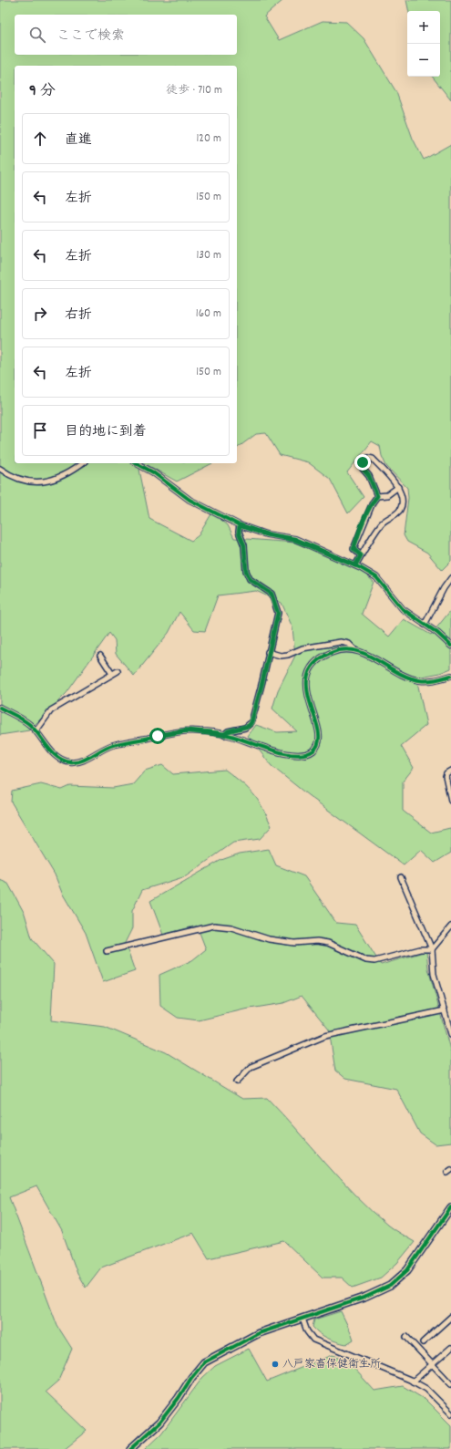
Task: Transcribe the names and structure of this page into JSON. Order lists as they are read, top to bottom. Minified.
{"places":["八戸家畜保健衛生所"],"page":{"map_buttons":["+","−"],"search":"ここで検索","heading":["9 分","徒歩 · 710 m"],"list":[["直進","120 m"],["左折","150 m"],["左折","130 m"],["右折","160 m"],["左折","150 m"],"目的地に到着"]}}
